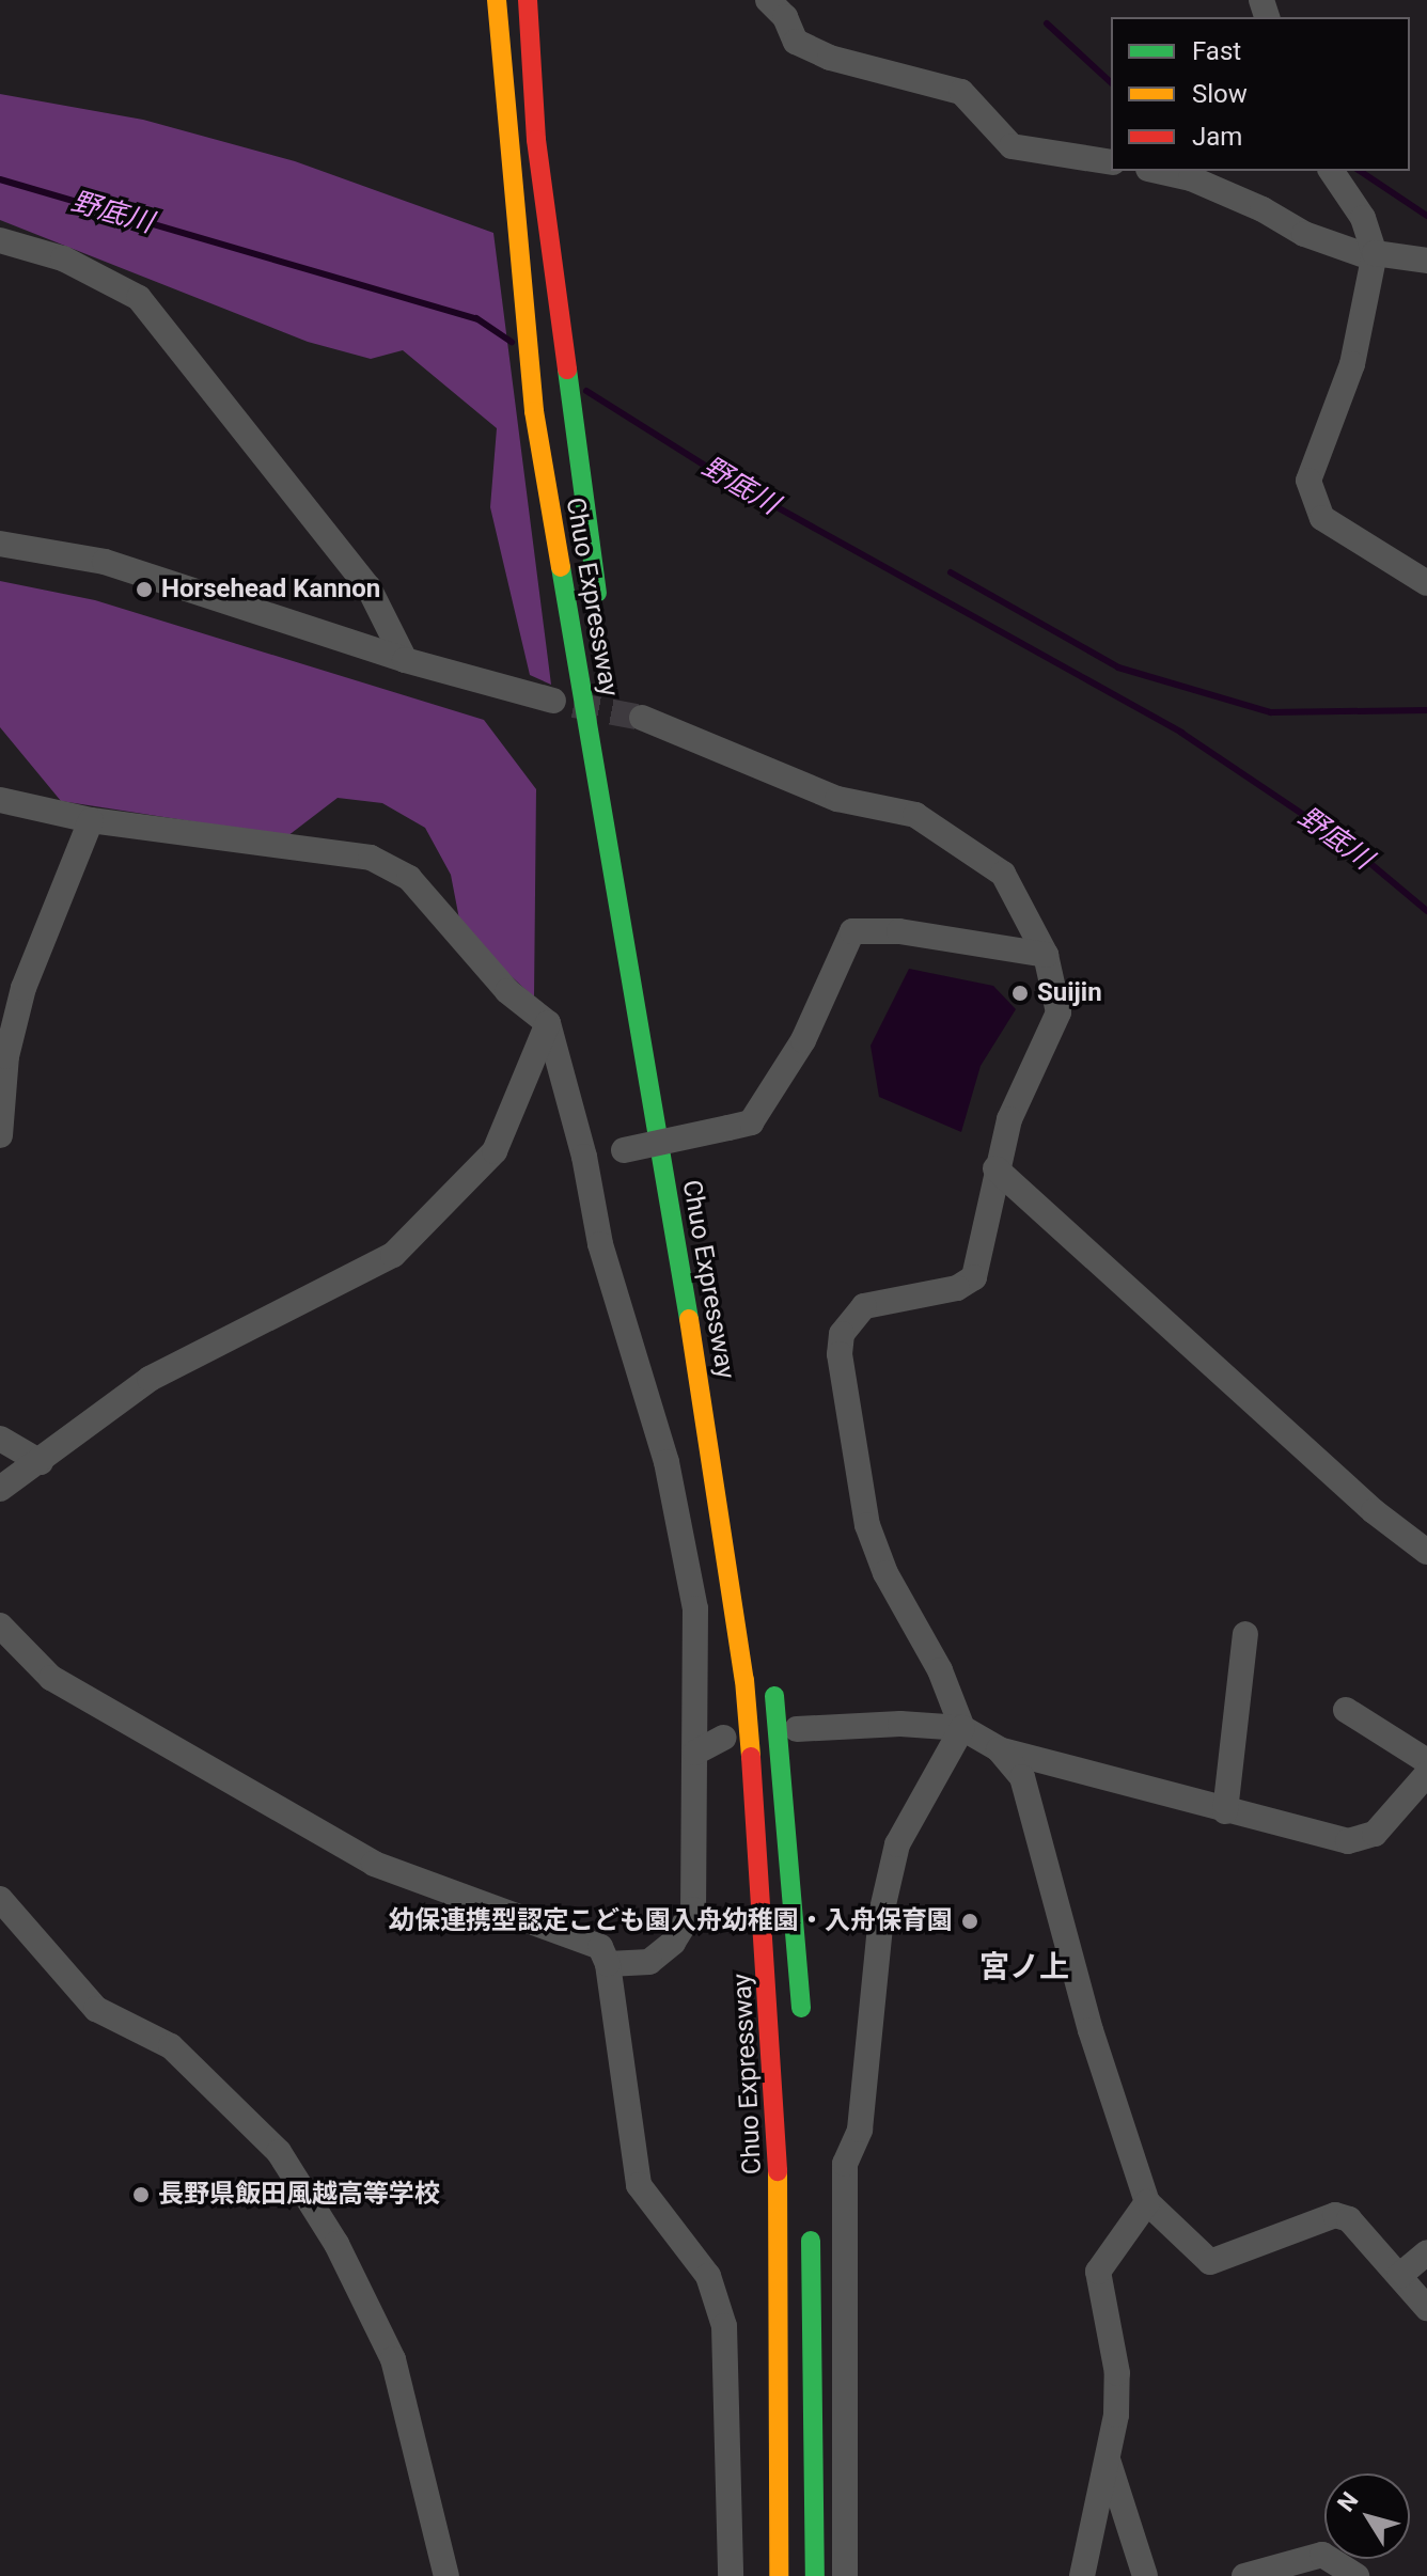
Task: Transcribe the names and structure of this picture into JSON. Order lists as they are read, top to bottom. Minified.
{"streets":{"highway":["Chuo Expressway"]},"districts":["宮ノ上"],"water":["野底川"],"places":["Horsehead Kannon","Suijin","幼保連携型認定こども園入舟幼稚園・入舟保育園","長野県飯田風越高等学校"],"legend":["Fast","Slow","Jam"],"north":"top left"}
